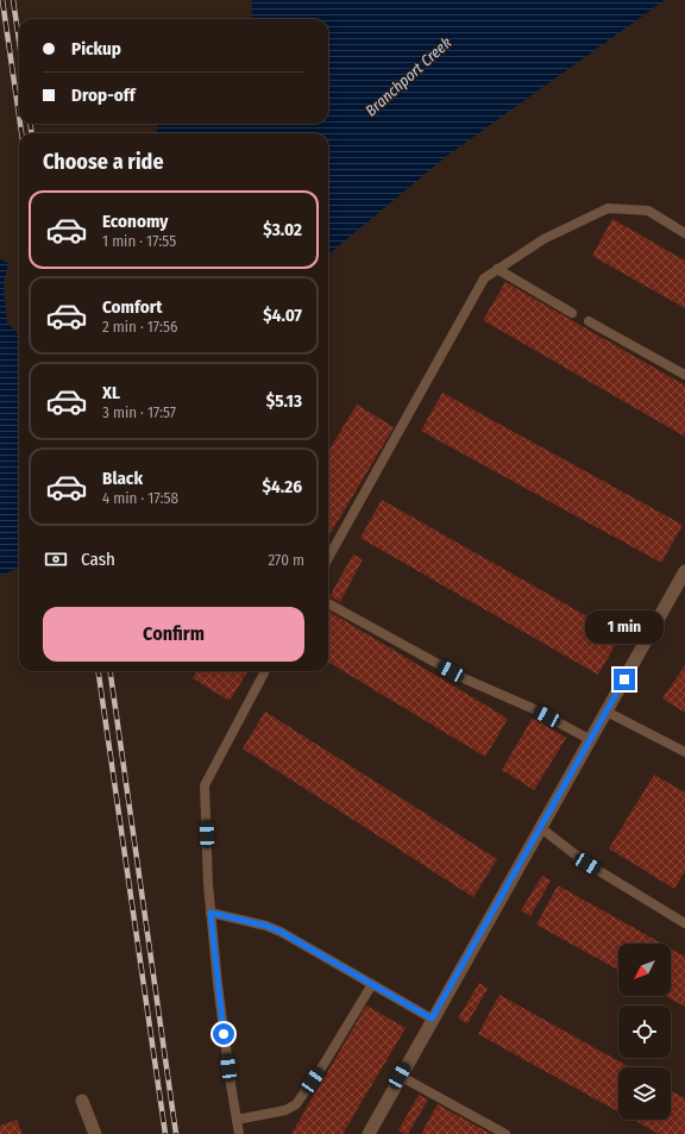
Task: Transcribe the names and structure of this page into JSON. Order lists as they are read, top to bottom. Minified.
{"water":["Branchport Creek"],"north":"bottom left","page":{"banner":["Pickup","Drop-off"],"heading":"Choose a ride","list":[{"name":"Economy","note":"1 min · 17:55","value":"$3.02"},{"name":"Comfort","note":"2 min · 17:56","value":"$4.07"},{"name":"XL","note":"3 min · 17:57","value":"$5.13"},{"name":"Black","note":"4 min · 17:58","value":"$4.26"}],"pay":["Cash","270 m"],"buttons":"Confirm","bubble":"1 min"}}
